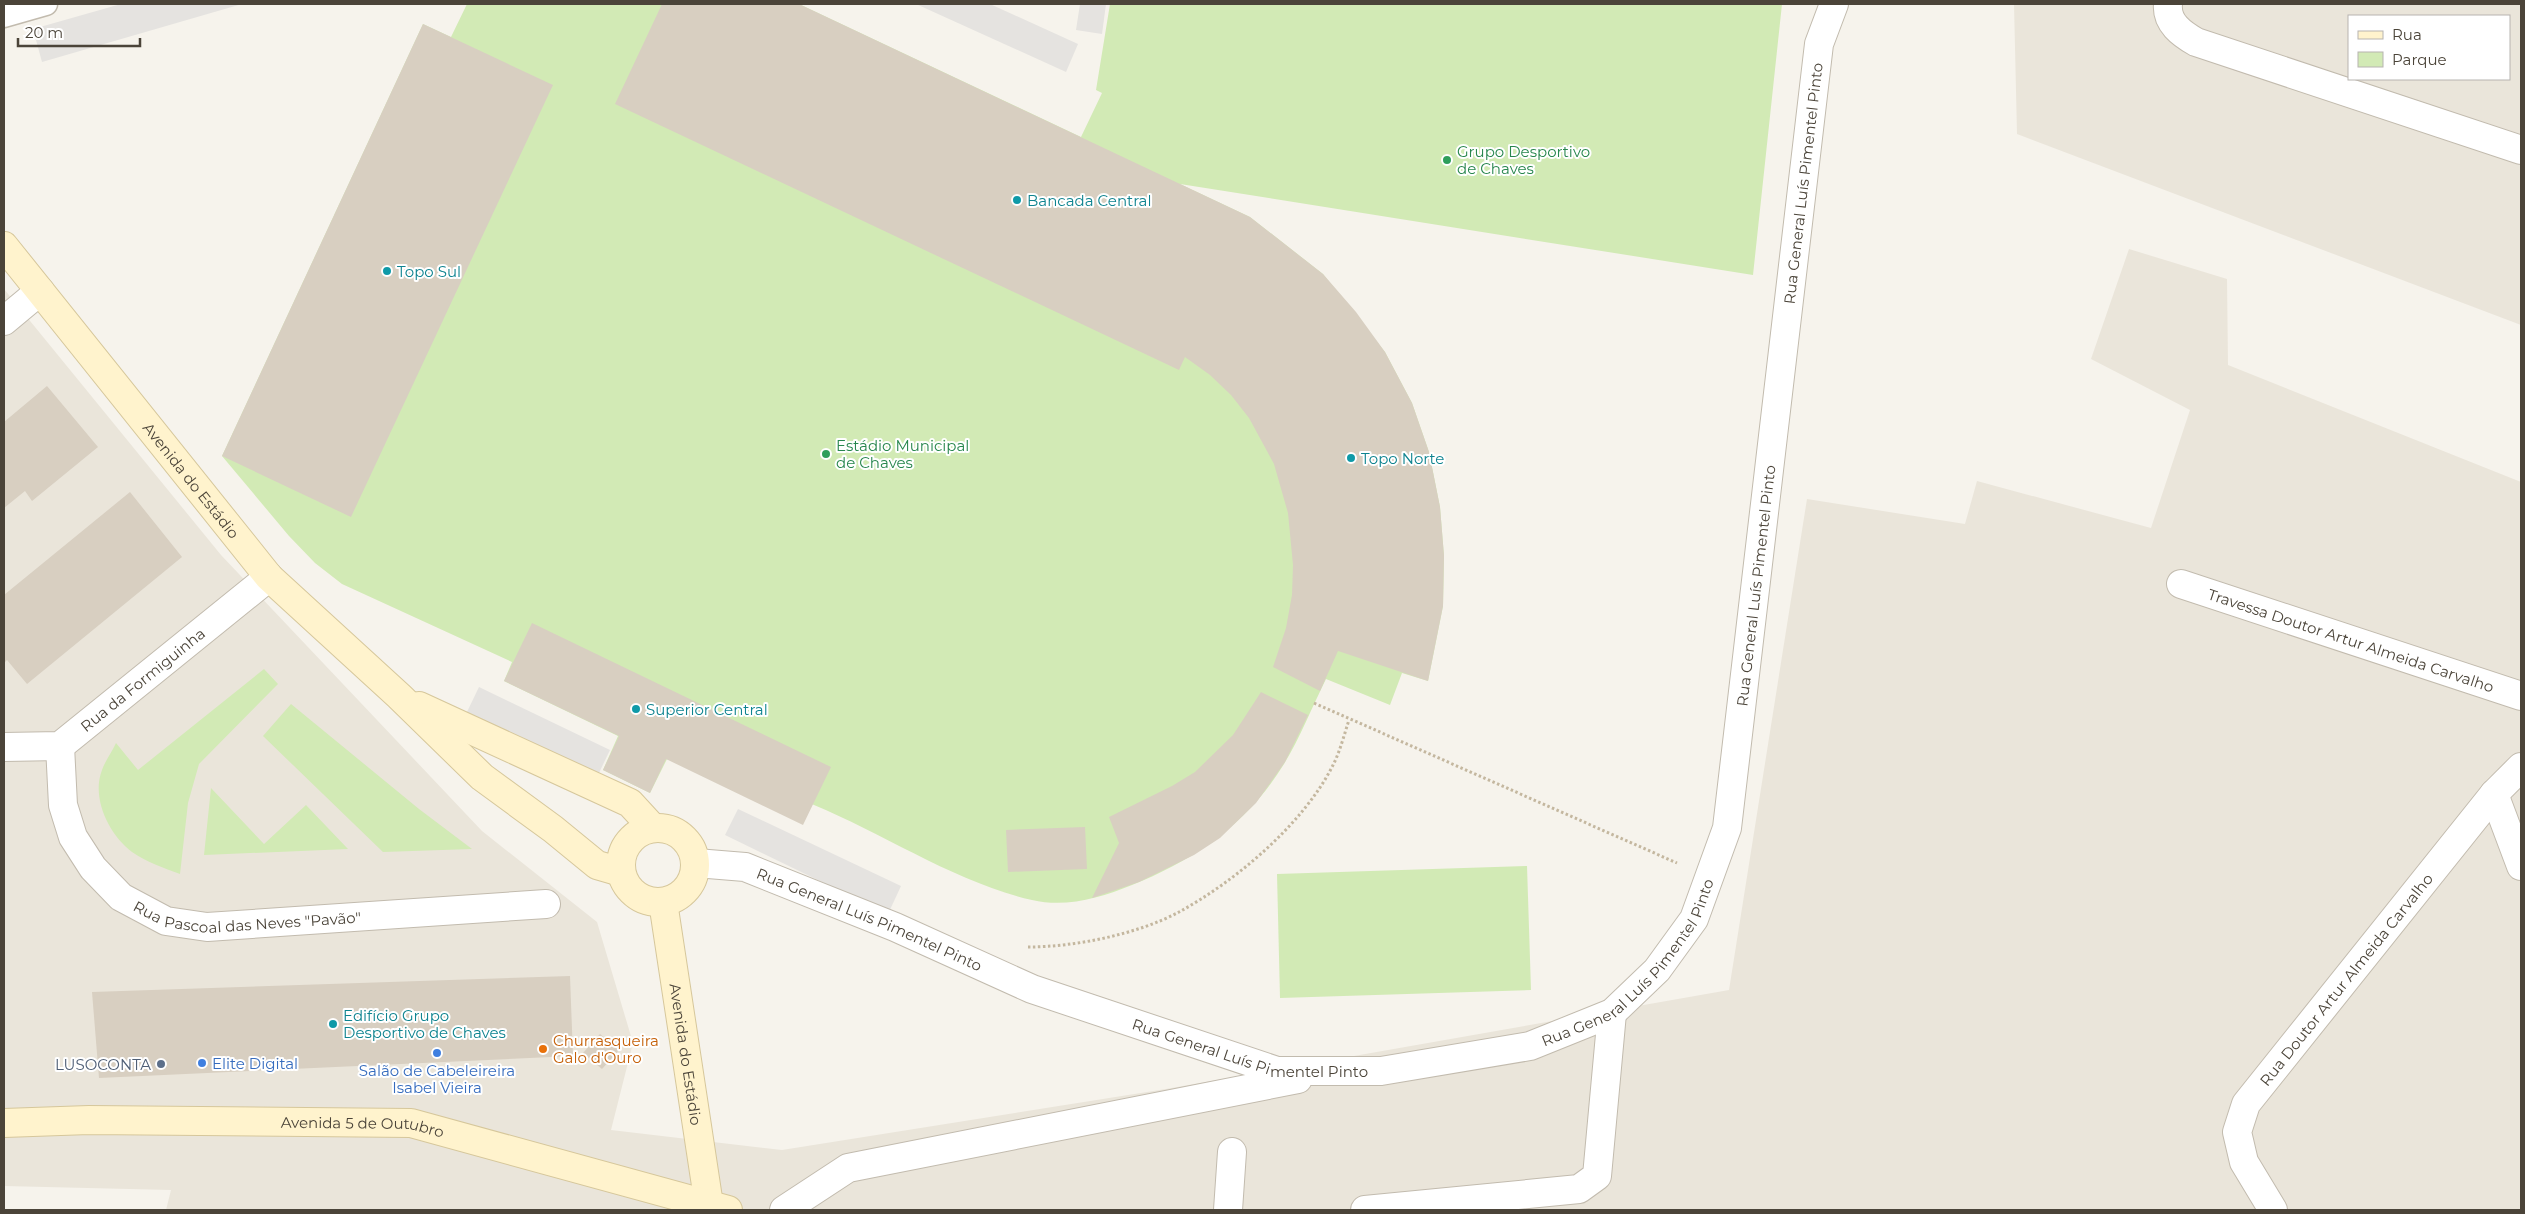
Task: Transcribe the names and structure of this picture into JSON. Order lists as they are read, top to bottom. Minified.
{"streets":{"street":["Rua General Luís Pimentel Pinto","Avenida do Estádio","Travessa Doutor Artur Almeida Carvalho","Rua da Formiguinha","Rua Pascoal das Neves \"Pavão\"","Rua Doutor Artur Almeida Carvalho","Avenida 5 de Outubro"]},"crossings":[["Rua General Luís Pimentel Pinto","Avenida do Estádio"],["Avenida do Estádio","Rua da Formiguinha"],["Avenida do Estádio","Avenida 5 de Outubro"],["Rua da Formiguinha","Rua Pascoal das Neves \"Pavão\""]],"places":["Grupo Desportivo de Chaves","Bancada Central","Topo Sul","Estádio Municipal de Chaves","Topo Norte","Superior Central","Edifício Grupo Desportivo de Chaves","Churrasqueira Galo d'Ouro","Salão de Cabeleireira Isabel Vieira","Elite Digital","LUSOCONTA"],"legend":["Rua","Parque"],"scale_bar":"20 m"}
